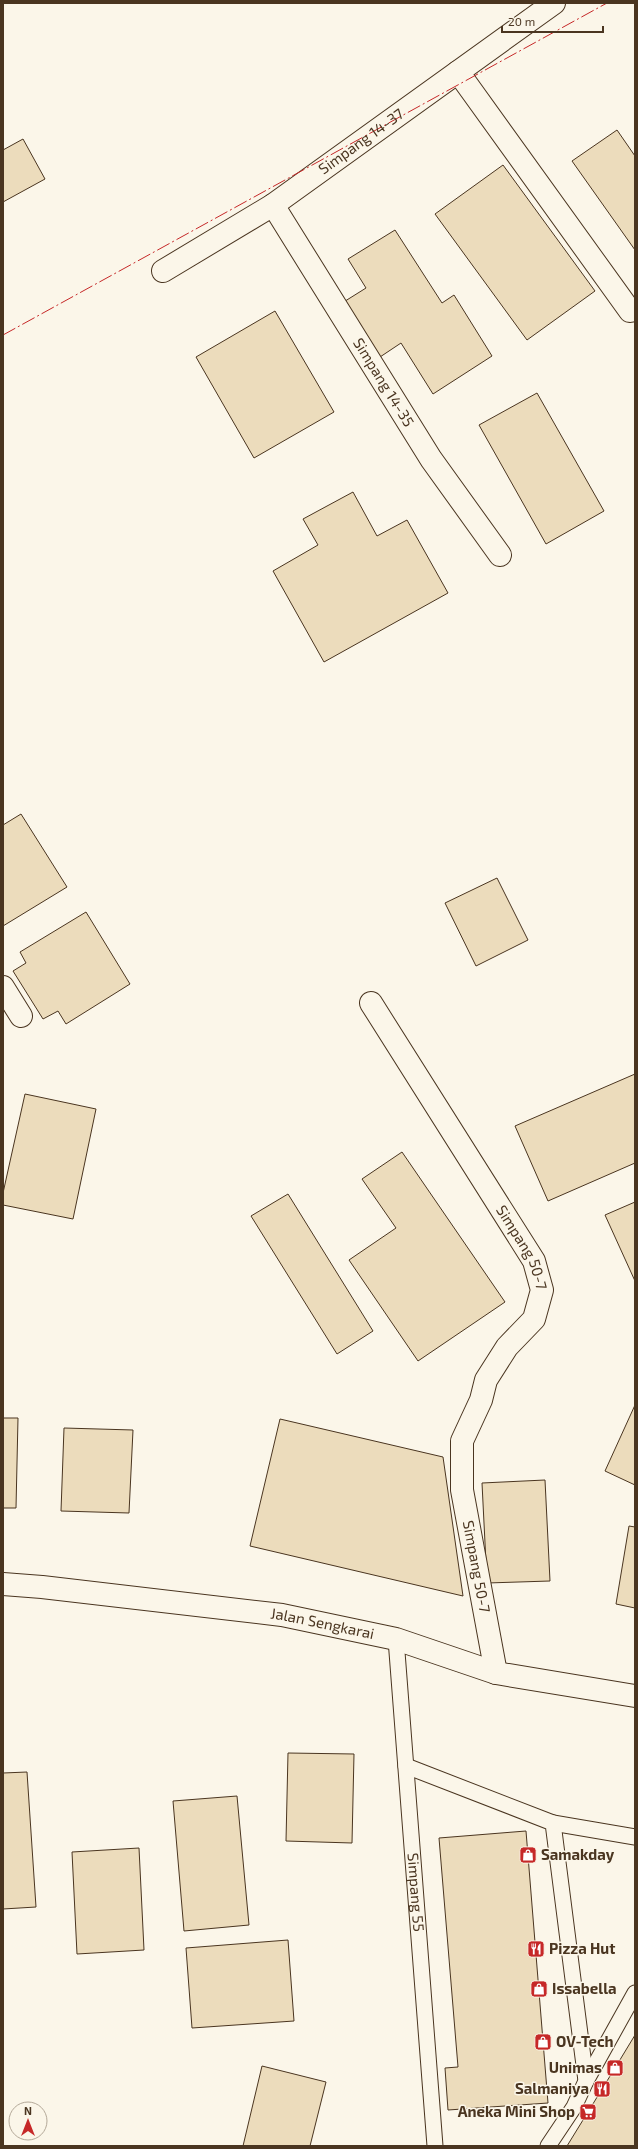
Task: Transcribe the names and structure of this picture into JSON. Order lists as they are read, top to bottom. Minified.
{"streets":{"street":["Simpang 14-37","Simpang 14-35","Simpang 50-7","Jalan Sengkarai"],"lane":["Simpang 55"]},"crossings":[["Simpang 14-37","Simpang 14-35"],["Simpang 50-7","Jalan Sengkarai"],["Jalan Sengkarai","Simpang 55"]],"places":{"shop":["Samakday","Issabella","OV-Tech","Unimas"],"restaurant":["Pizza Hut","Salmaniya"],"supermarket":["Aneka Mini Shop"]},"scale_bar":"20 m","north":"top"}
